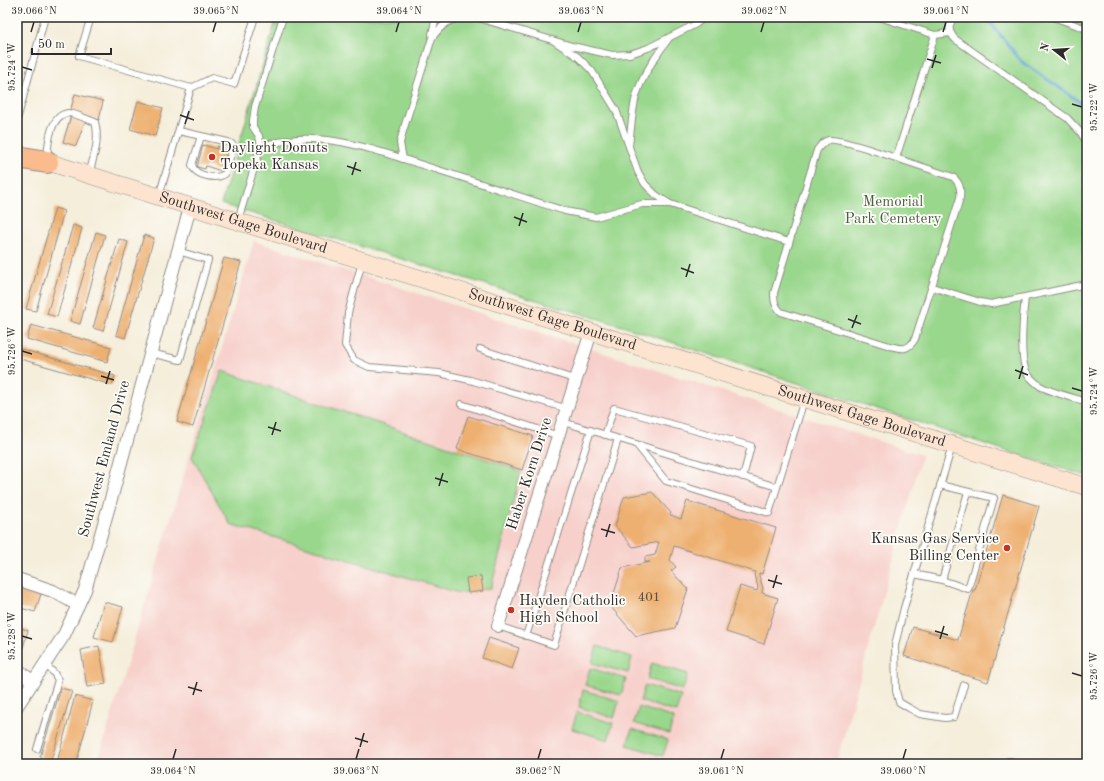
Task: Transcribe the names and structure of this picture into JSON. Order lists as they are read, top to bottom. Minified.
{"streets":{"main road":["Southwest Gage Boulevard"],"street":["Southwest Emland Drive","Haber Korn Drive"]},"crossings":[["Southwest Gage Boulevard","Southwest Emland Drive"],["Southwest Gage Boulevard","Haber Korn Drive"]],"parks":["Memorial Park Cemetery"],"places":["Daylight Donuts Topeka Kansas","Kansas Gas Service Billing Center","Hayden Catholic High School"],"house_numbers":["401"],"scale_bar":"50 m","north":"left","coordinates":["39.066°N","39.065°N","39.064°N","39.063°N","39.062°N","39.061°N","95.724°W","95.722°W","95.726°W","95.728°W","39.060°N"]}
